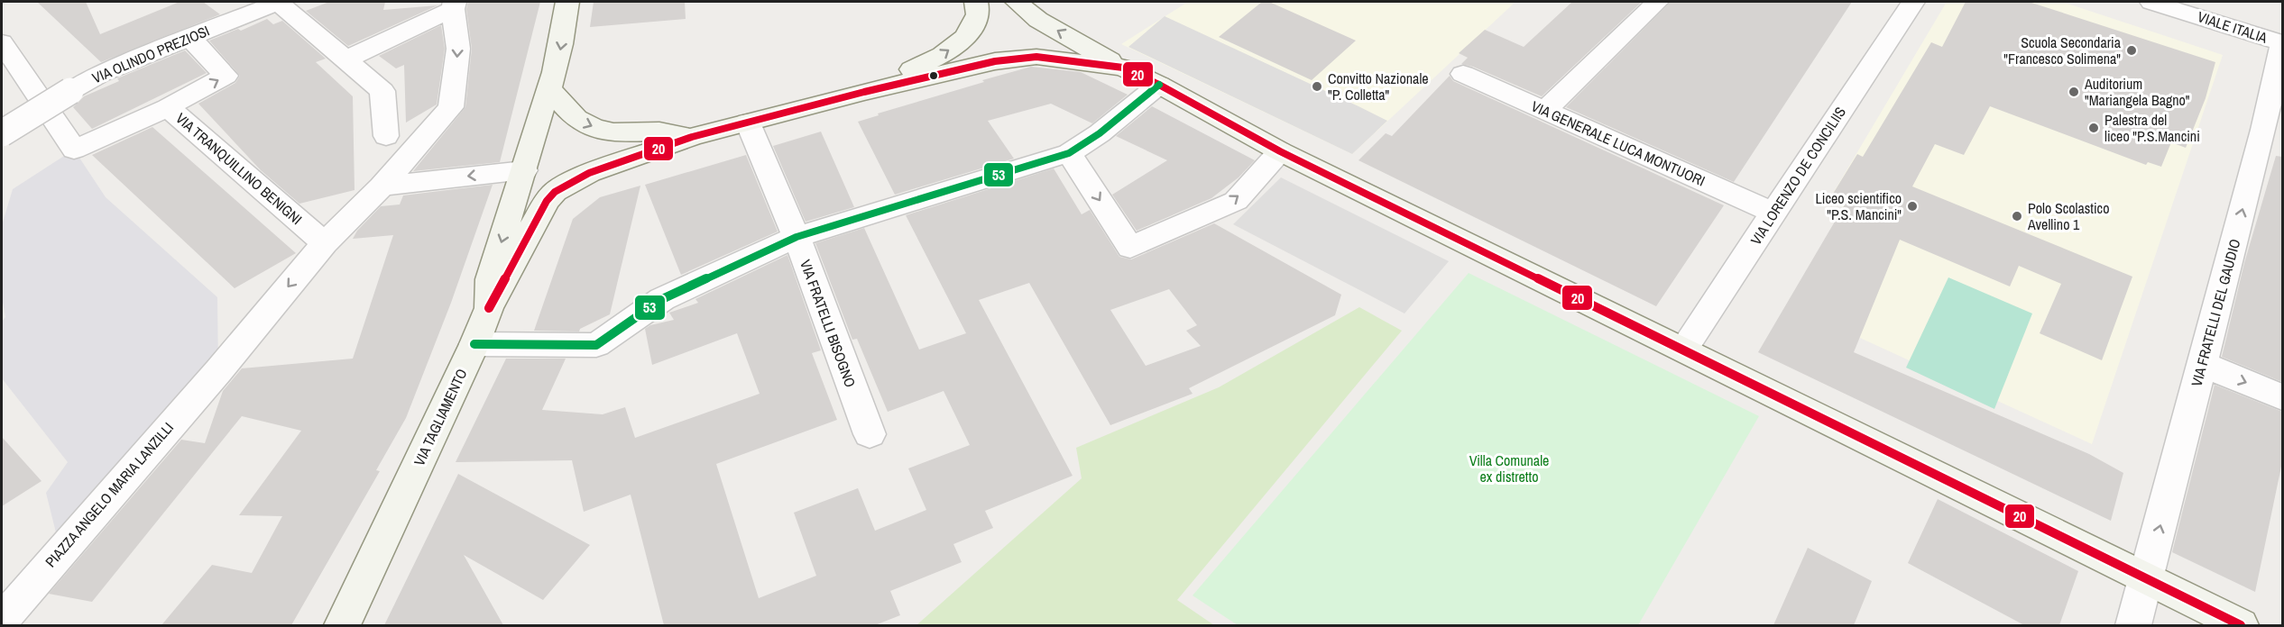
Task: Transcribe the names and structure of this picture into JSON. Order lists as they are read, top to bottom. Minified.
{"streets":{"street":["VIALE ITALIA","VIA OLINDO PREZIOSI","VIA GENERALE LUCA MONTUORI","VIA TRANQUILLINO BENIGNI","VIA LORENZO DE CONCILIIS","VIA FRATELLI DEL GAUDIO","VIA FRATELLI BISOGNO","VIA TAGLIAMENTO","PIAZZA ANGELO MARIA LANZILLI"]},"crossings":[["VIALE ITALIA","VIA FRATELLI DEL GAUDIO"],["VIA OLINDO PREZIOSI","VIA TRANQUILLINO BENIGNI"],["VIA GENERALE LUCA MONTUORI","VIA LORENZO DE CONCILIIS"],["VIA TRANQUILLINO BENIGNI","PIAZZA ANGELO MARIA LANZILLI"]],"one_way":["VIA FRATELLI DEL GAUDIO"],"parks":["Villa Comunale ex distretto"],"places":["Scuola Secondaria \"Francesco Solimena\"","Convitto Nazionale \"P. Colletta\"","Auditorium \"Mariangela Bagno\"","Palestra del liceo \"P.S.Mancini","Liceo scientifico \"P.S. Mancini\"","Polo Scolastico Avellino 1"],"lines":["transit line 20","transit line 53"]}
